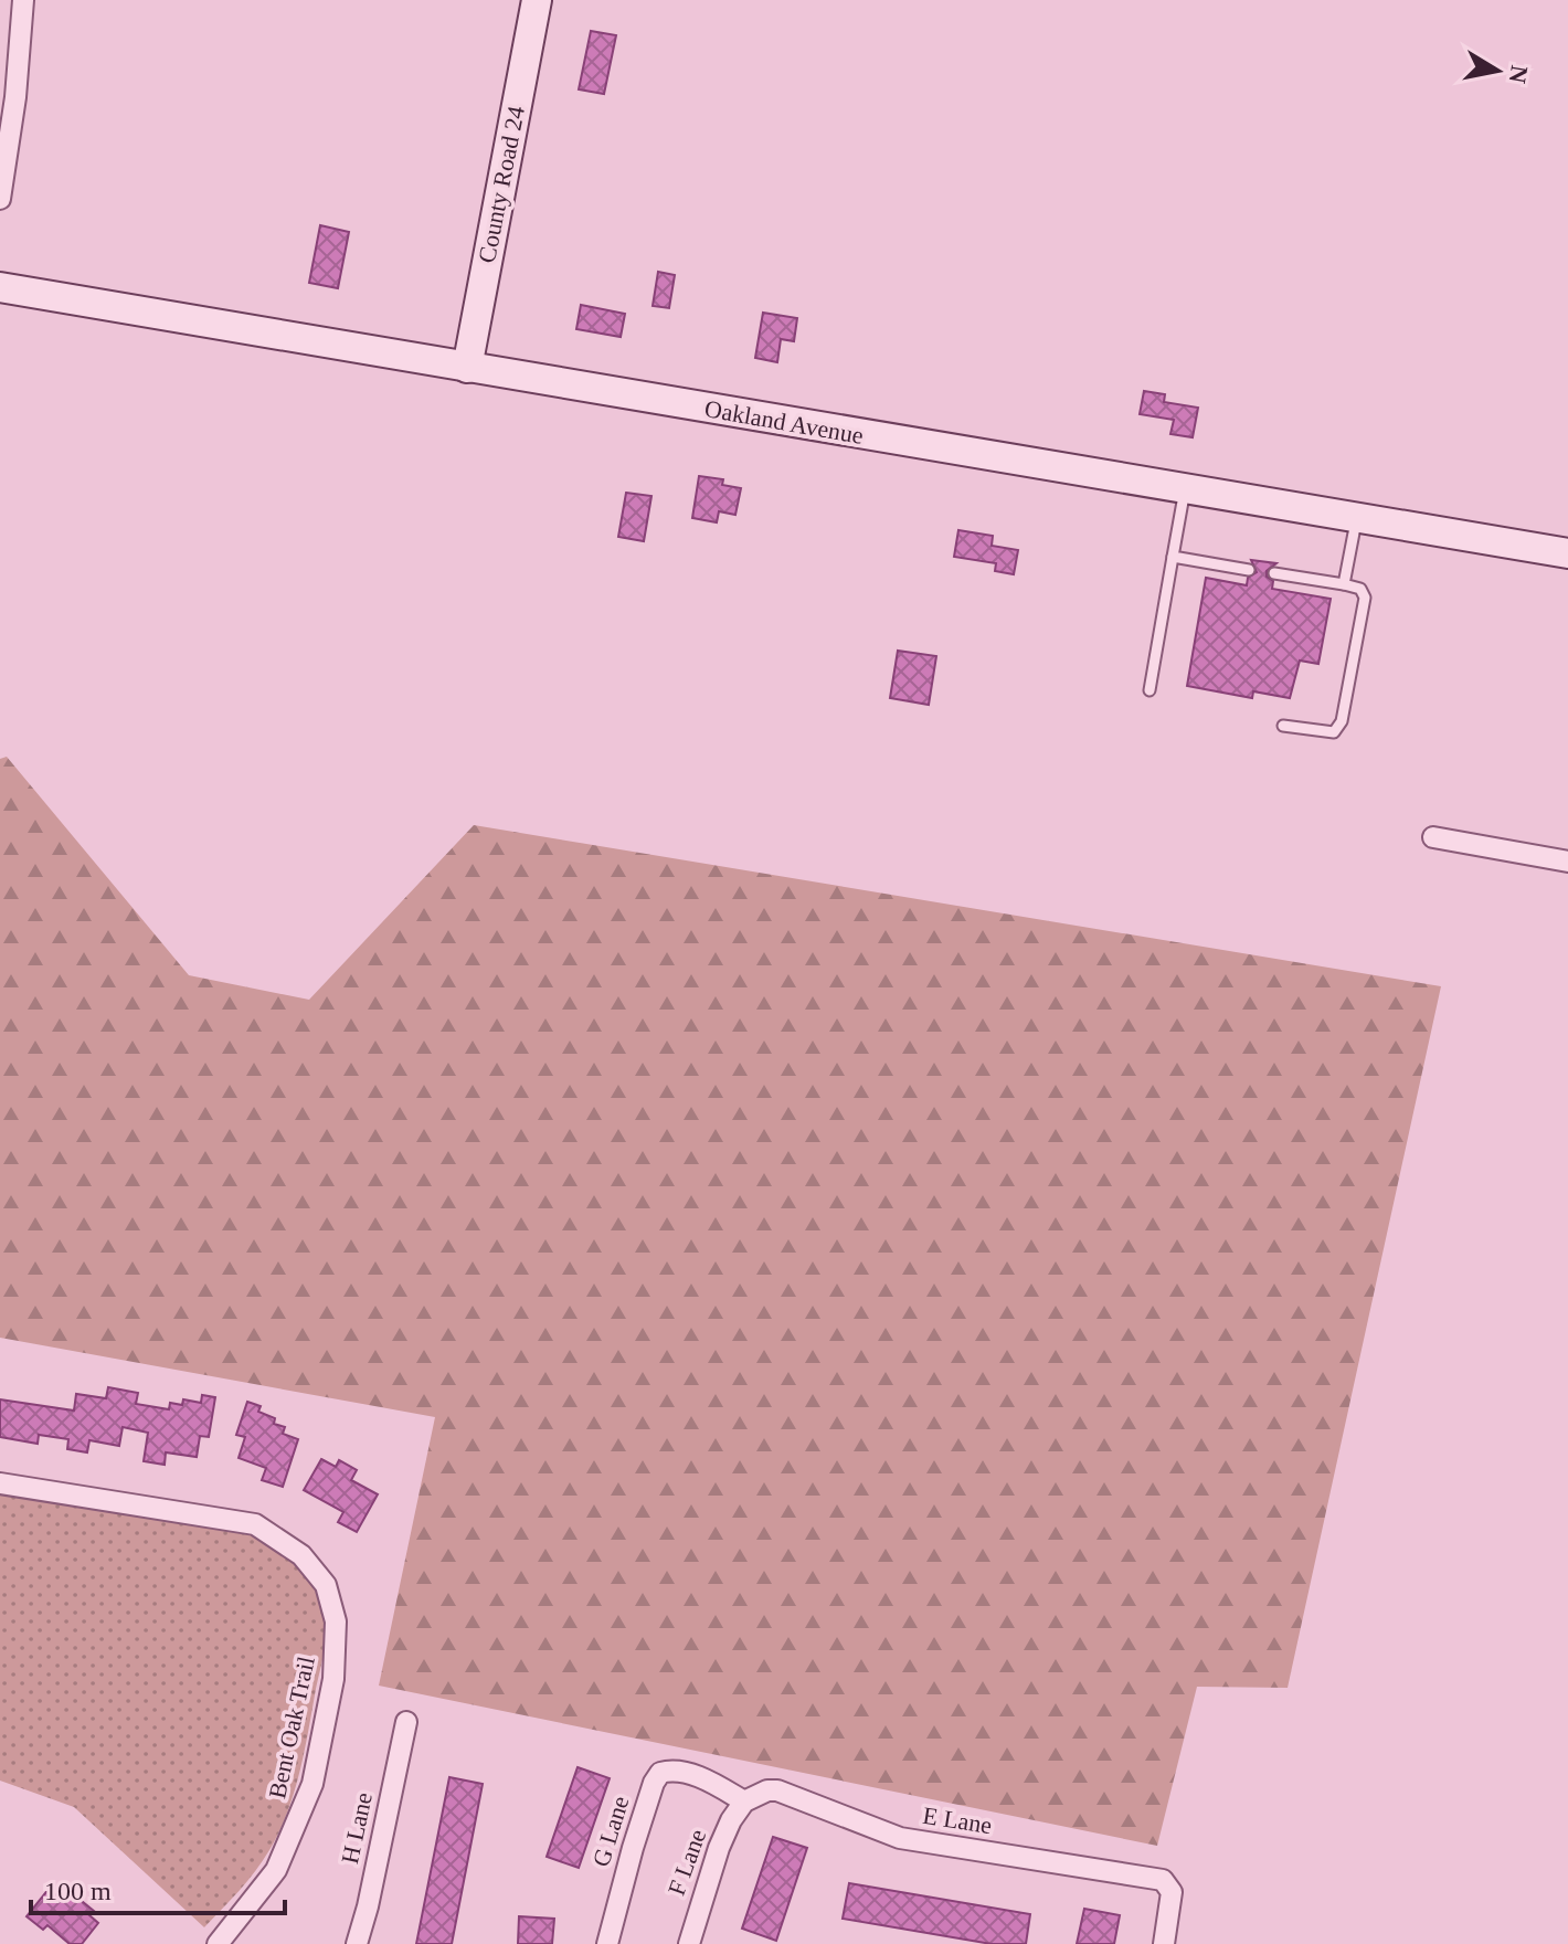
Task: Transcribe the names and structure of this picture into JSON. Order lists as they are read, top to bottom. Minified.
{"streets":{"street":["County Road 24","Oakland Avenue","Bent Oak Trail","E Lane","H Lane","G Lane","F Lane"]},"crossings":[["County Road 24","Oakland Avenue"],["E Lane","G Lane"],["E Lane","F Lane"],["G Lane","F Lane"]],"scale_bar":"100 m","north":"right"}
